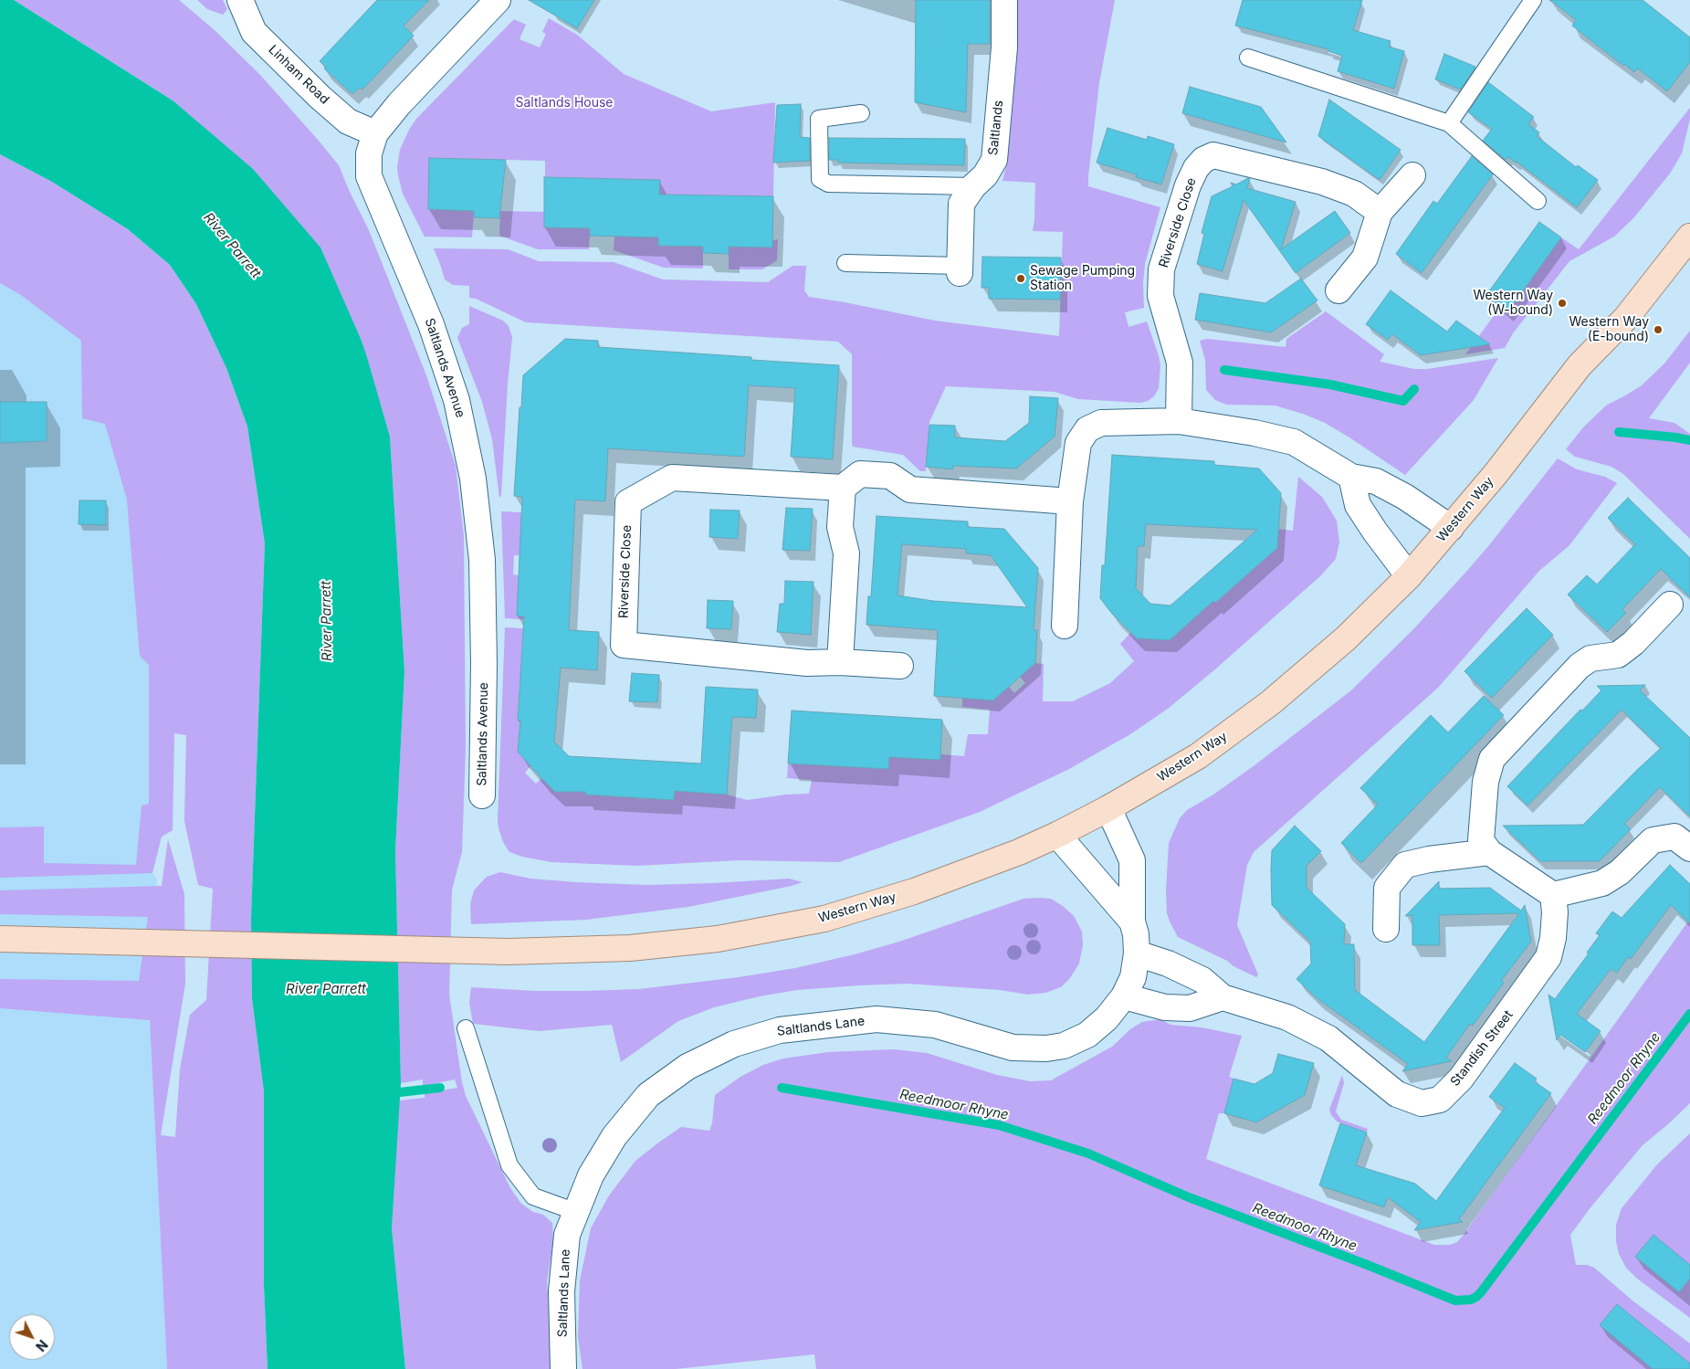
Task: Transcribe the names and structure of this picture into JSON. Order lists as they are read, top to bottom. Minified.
{"streets":{"main road":["Western Way"],"street":["Linham Road","Saltlands","Riverside Close","Saltlands Avenue","Saltlands Lane","Standish Street"]},"crossings":[["Linham Road","Saltlands Avenue"],["Western Way","Saltlands Lane"],["Saltlands Lane","Standish Street"]],"water":["River Parrett","Reedmoor Rhyne"],"parks":["Saltlands House"],"places":["Sewage Pumping Station","Western Way (W-bound)","Western Way (E-bound)"],"north":"bottom right"}
